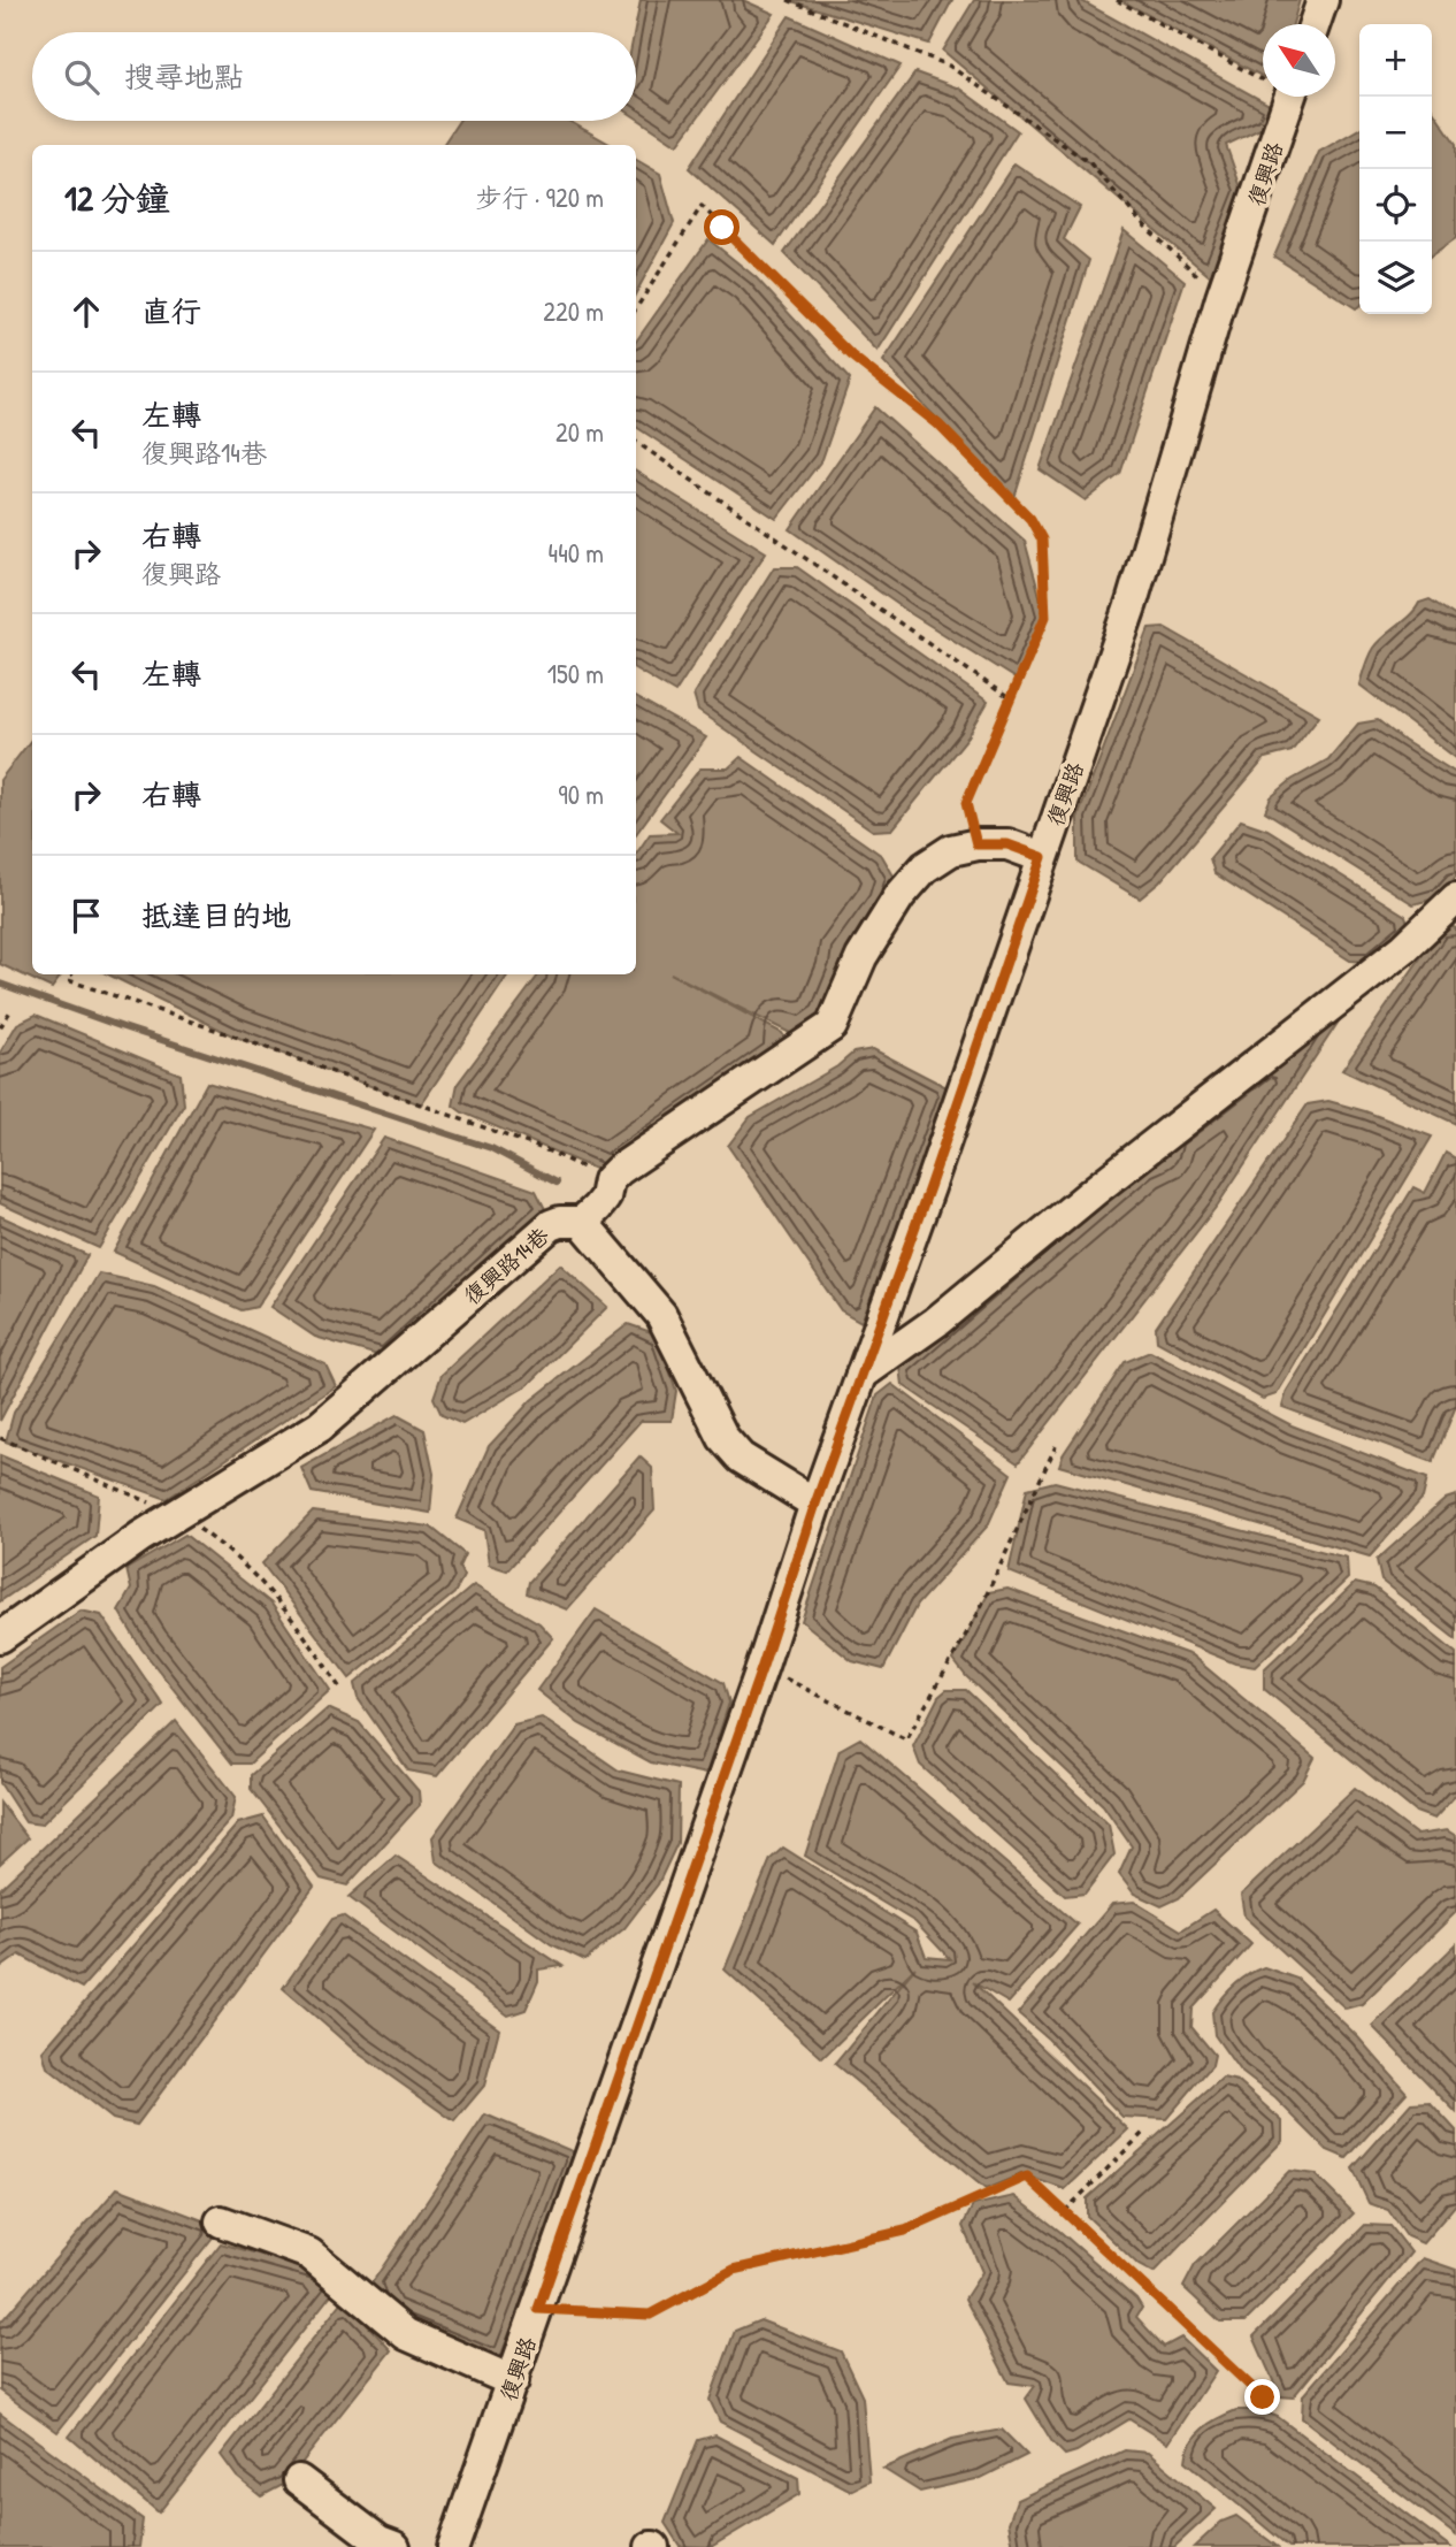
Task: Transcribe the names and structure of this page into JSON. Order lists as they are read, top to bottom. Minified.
{"streets":{"street":["復興路","復興路14巷"]},"north":"top left","page":{"map_buttons":["+","−"],"search":"搜尋地點","heading":["12 分鐘","步行 · 920 m"],"list":[["直行","220 m"],["左轉","復興路14巷","20 m"],["右轉","復興路","440 m"],["左轉","150 m"],["右轉","90 m"],"抵達目的地"]}}
